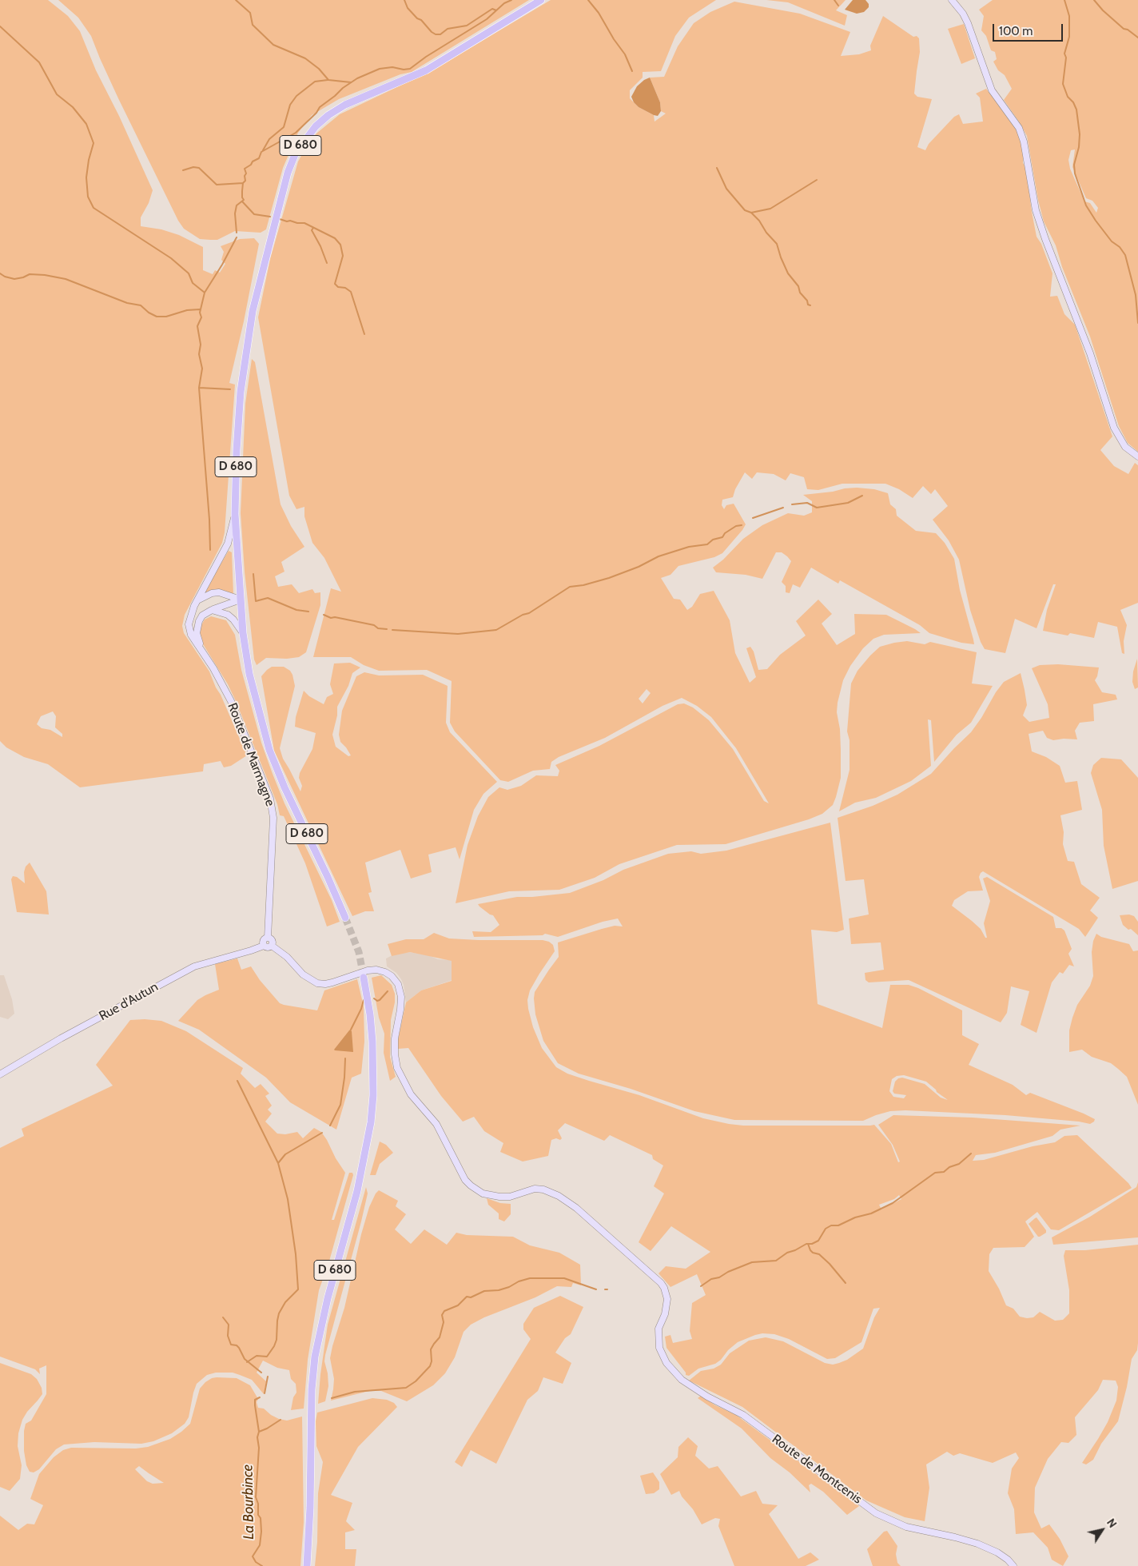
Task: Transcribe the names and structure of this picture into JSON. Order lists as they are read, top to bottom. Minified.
{"streets":{"main road":["D 680","Route de Marmagne","Rue d'Autun","Route de Montcenis"]},"crossings":[["D 680","Route de Marmagne"],["Route de Marmagne","Rue d'Autun"],["Route de Marmagne","Route de Montcenis"],["Rue d'Autun","Route de Montcenis"]],"water":["La Bourbince"],"scale_bar":"100 m","north":"top right"}
